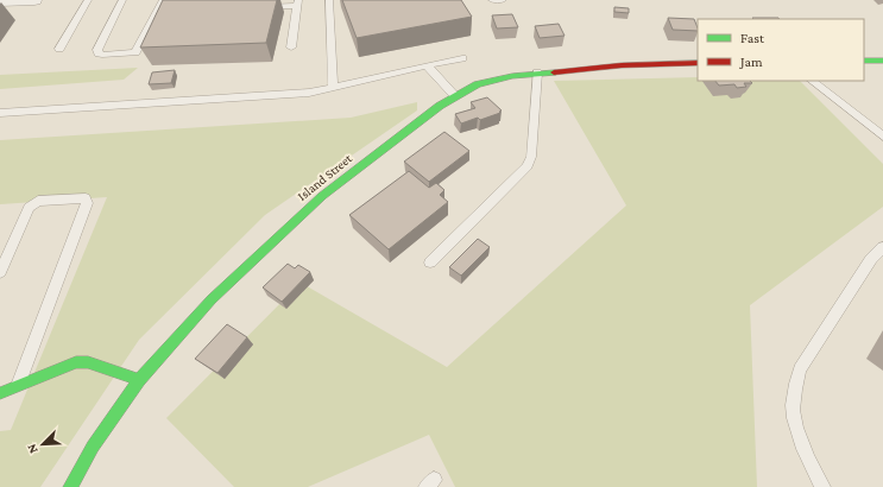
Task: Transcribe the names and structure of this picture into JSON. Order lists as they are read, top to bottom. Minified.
{"streets":{"street":["Island Street"]},"legend":["Fast","Jam"],"north":"bottom left"}
